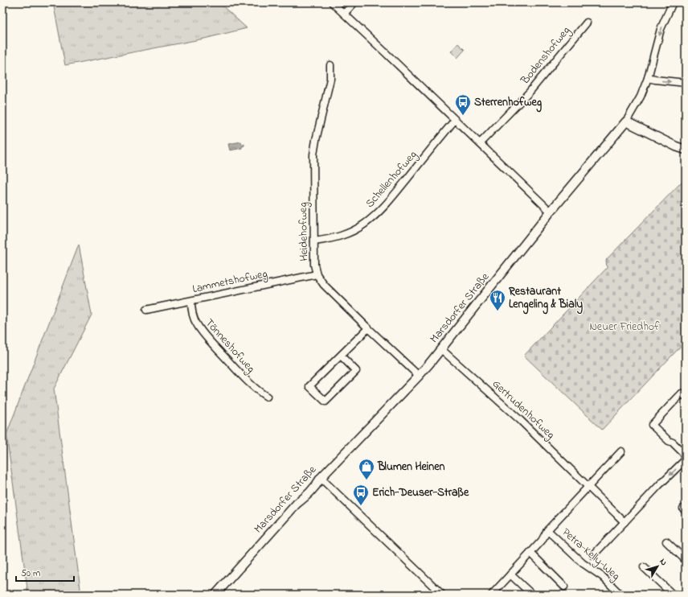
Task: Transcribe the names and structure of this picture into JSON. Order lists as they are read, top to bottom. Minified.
{"streets":{"street":["Bodenshofweg","Schellenhofweg","Heidehofweg","Lammetshofweg","Marsdorfer Straße","Tönneshofweg","Gertrudenhofweg","Petra-Kelly-Weg"]},"crossings":[["Schellenhofweg","Heidehofweg"],["Heidehofweg","Lammetshofweg"],["Heidehofweg","Marsdorfer Straße"],["Lammetshofweg","Tönneshofweg"],["Marsdorfer Straße","Gertrudenhofweg"]],"parks":["Neuer Friedhof"],"places":{"bus stop":["Sterrenhofweg","Erich-Deuser-Straße"],"restaurant":["Restaurant Lengeling & Bialy"],"shop":["Blumen Heinen"]},"scale_bar":"50 m","north":"top right"}
